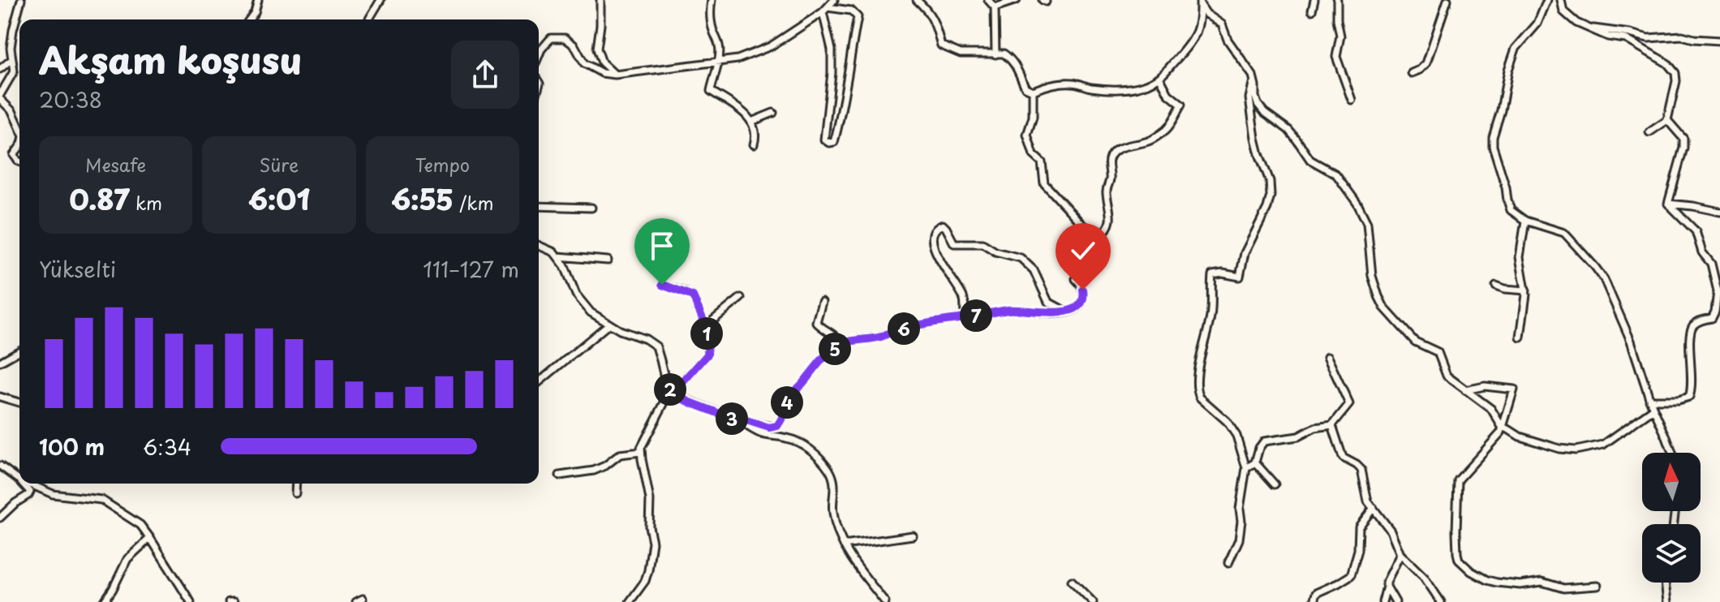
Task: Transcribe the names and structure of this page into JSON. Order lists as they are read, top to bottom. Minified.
{"north":"top","page":{"heading":["Akşam koşusu","20:38"],"stats":[["Mesafe","0.87 km"],["Süre","6:01"],["Tempo","6:55 /km"]],"chart":["Yükselti","111–127 m"],"pins":["7","6","1","5","2","4","3"],"list":[{"name":"100 m","note":"6:34"}]}}
